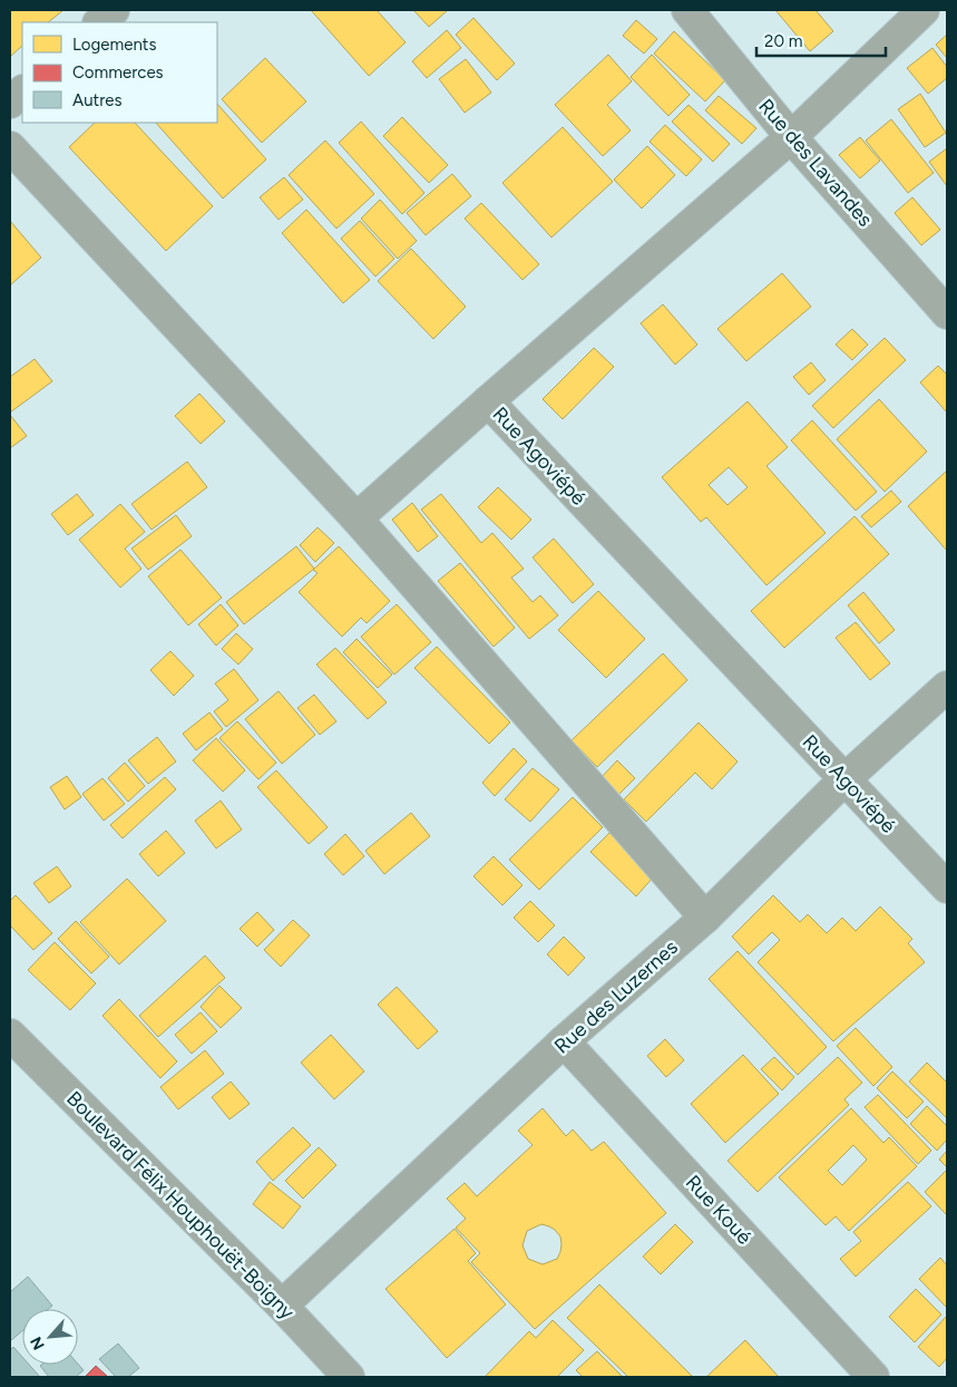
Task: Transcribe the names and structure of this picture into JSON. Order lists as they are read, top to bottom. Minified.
{"streets":{"street":["Rue des Lavandes","Rue Agoviépé","Rue des Luzernes","Boulevard Félix Houphouët-Boigny","Rue Koué"]},"crossings":[["Rue des Lavandes","Rue Agoviépé"],["Rue Agoviépé","Rue des Luzernes"],["Rue des Luzernes","Boulevard Félix Houphouët-Boigny"],["Rue des Luzernes","Rue Koué"]],"legend":["Logements","Commerces","Autres"],"scale_bar":"20 m","north":"bottom left"}
